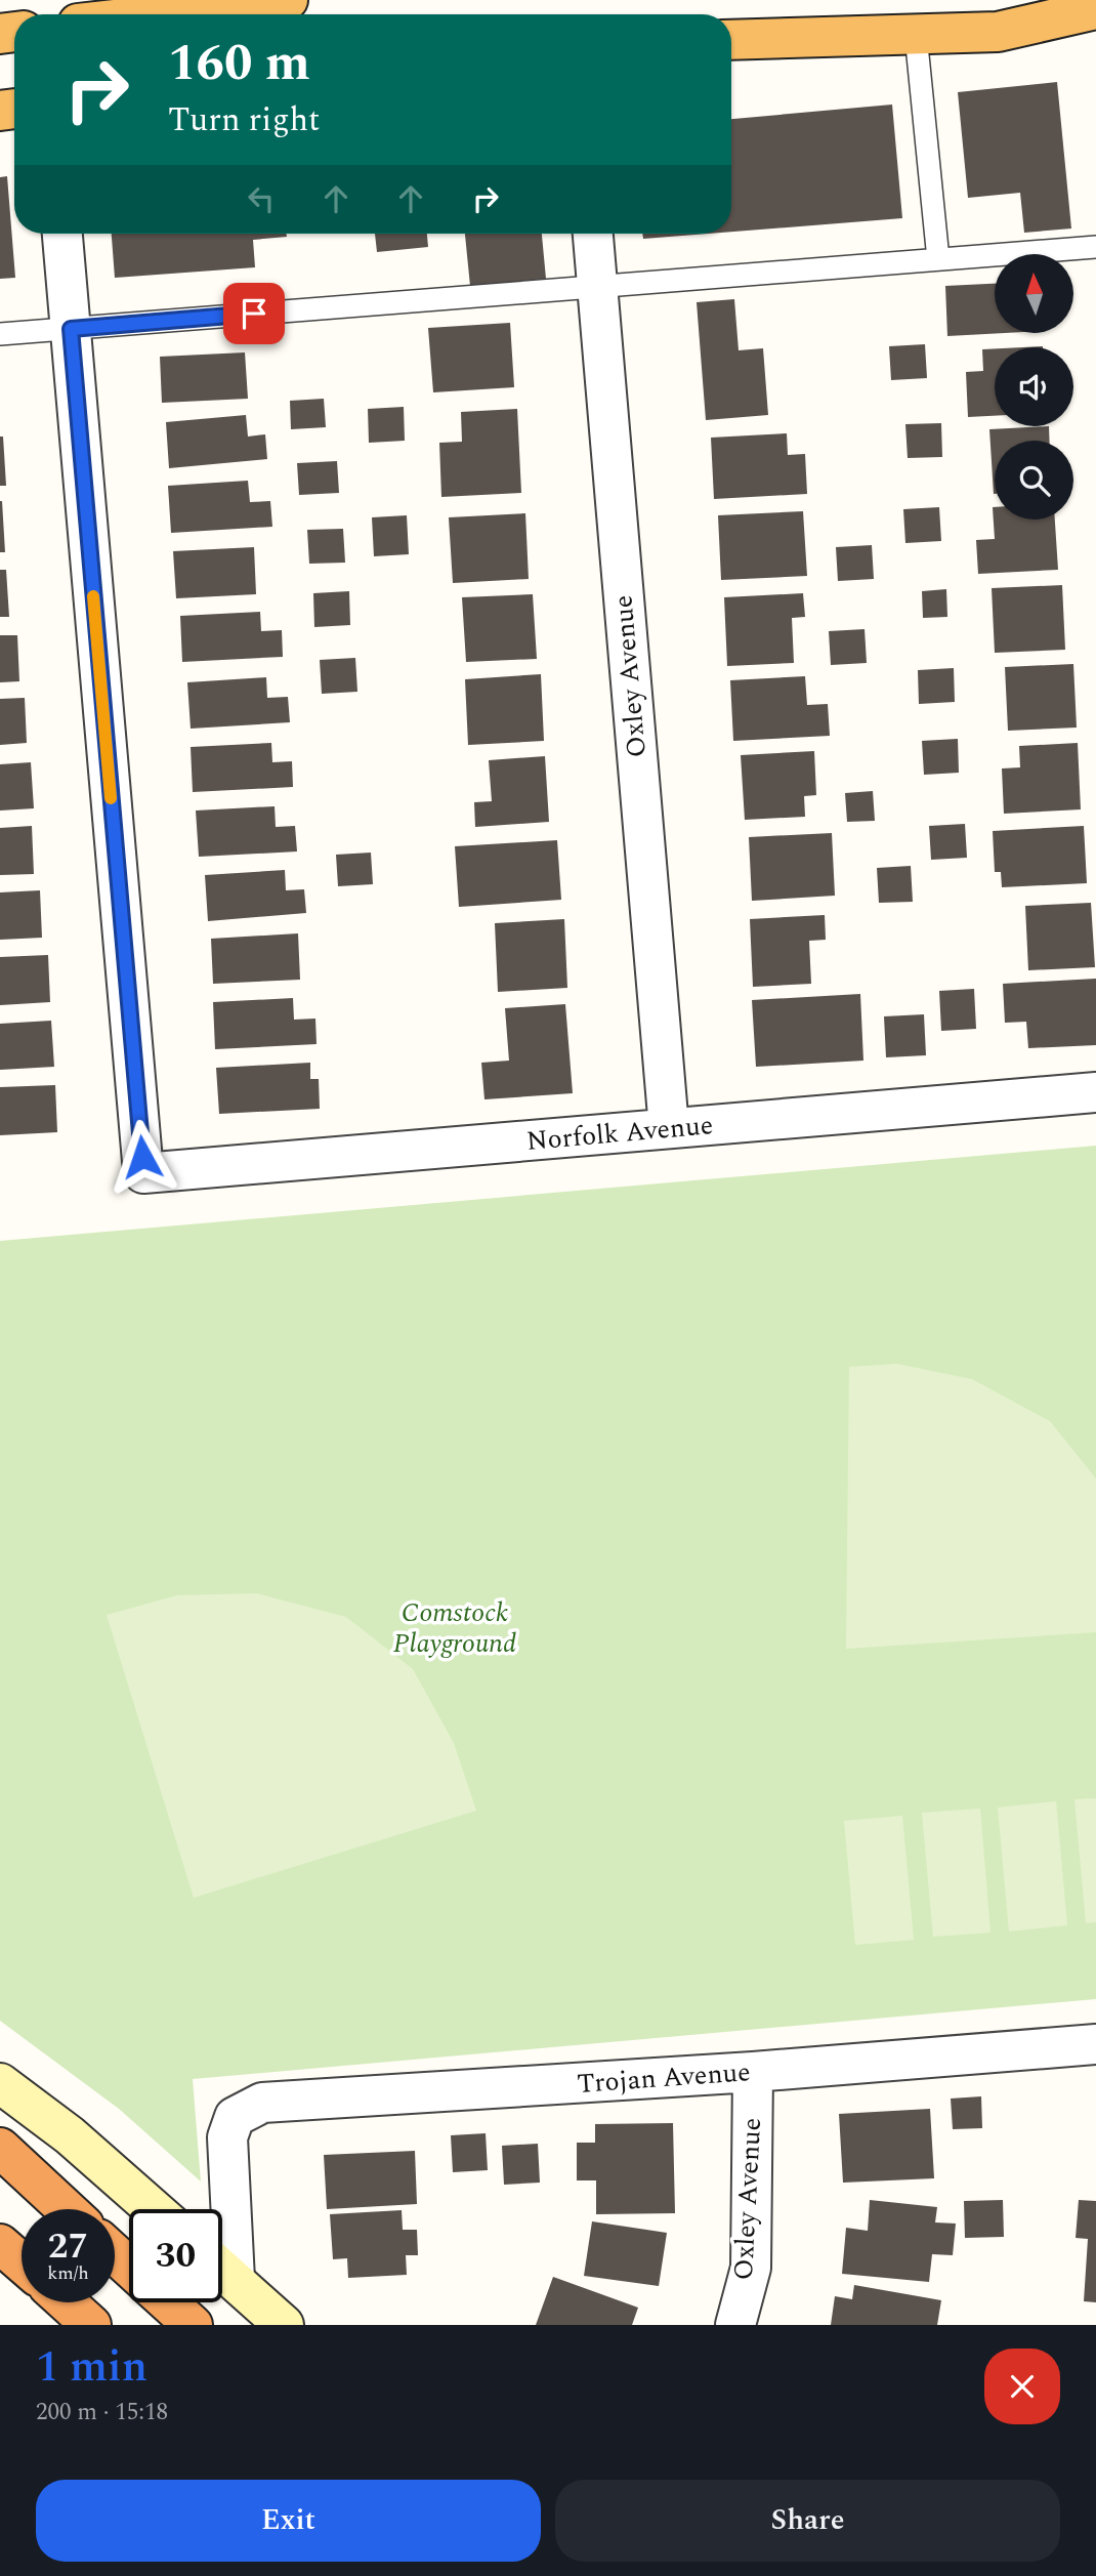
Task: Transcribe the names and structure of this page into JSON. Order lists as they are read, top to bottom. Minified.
{"streets":{"street":["Oxley Avenue","Norfolk Avenue","Trojan Avenue"]},"crossings":[["Oxley Avenue","Norfolk Avenue"],["Oxley Avenue","Trojan Avenue"]],"parks":["Comstock Playground"],"north":"top","page":{"turn":["160 m","Turn right"],"speed":"27 km/h","limit":"30","heading":["1 min","200 m · 15:18"],"buttons":["Exit","Share"]}}
